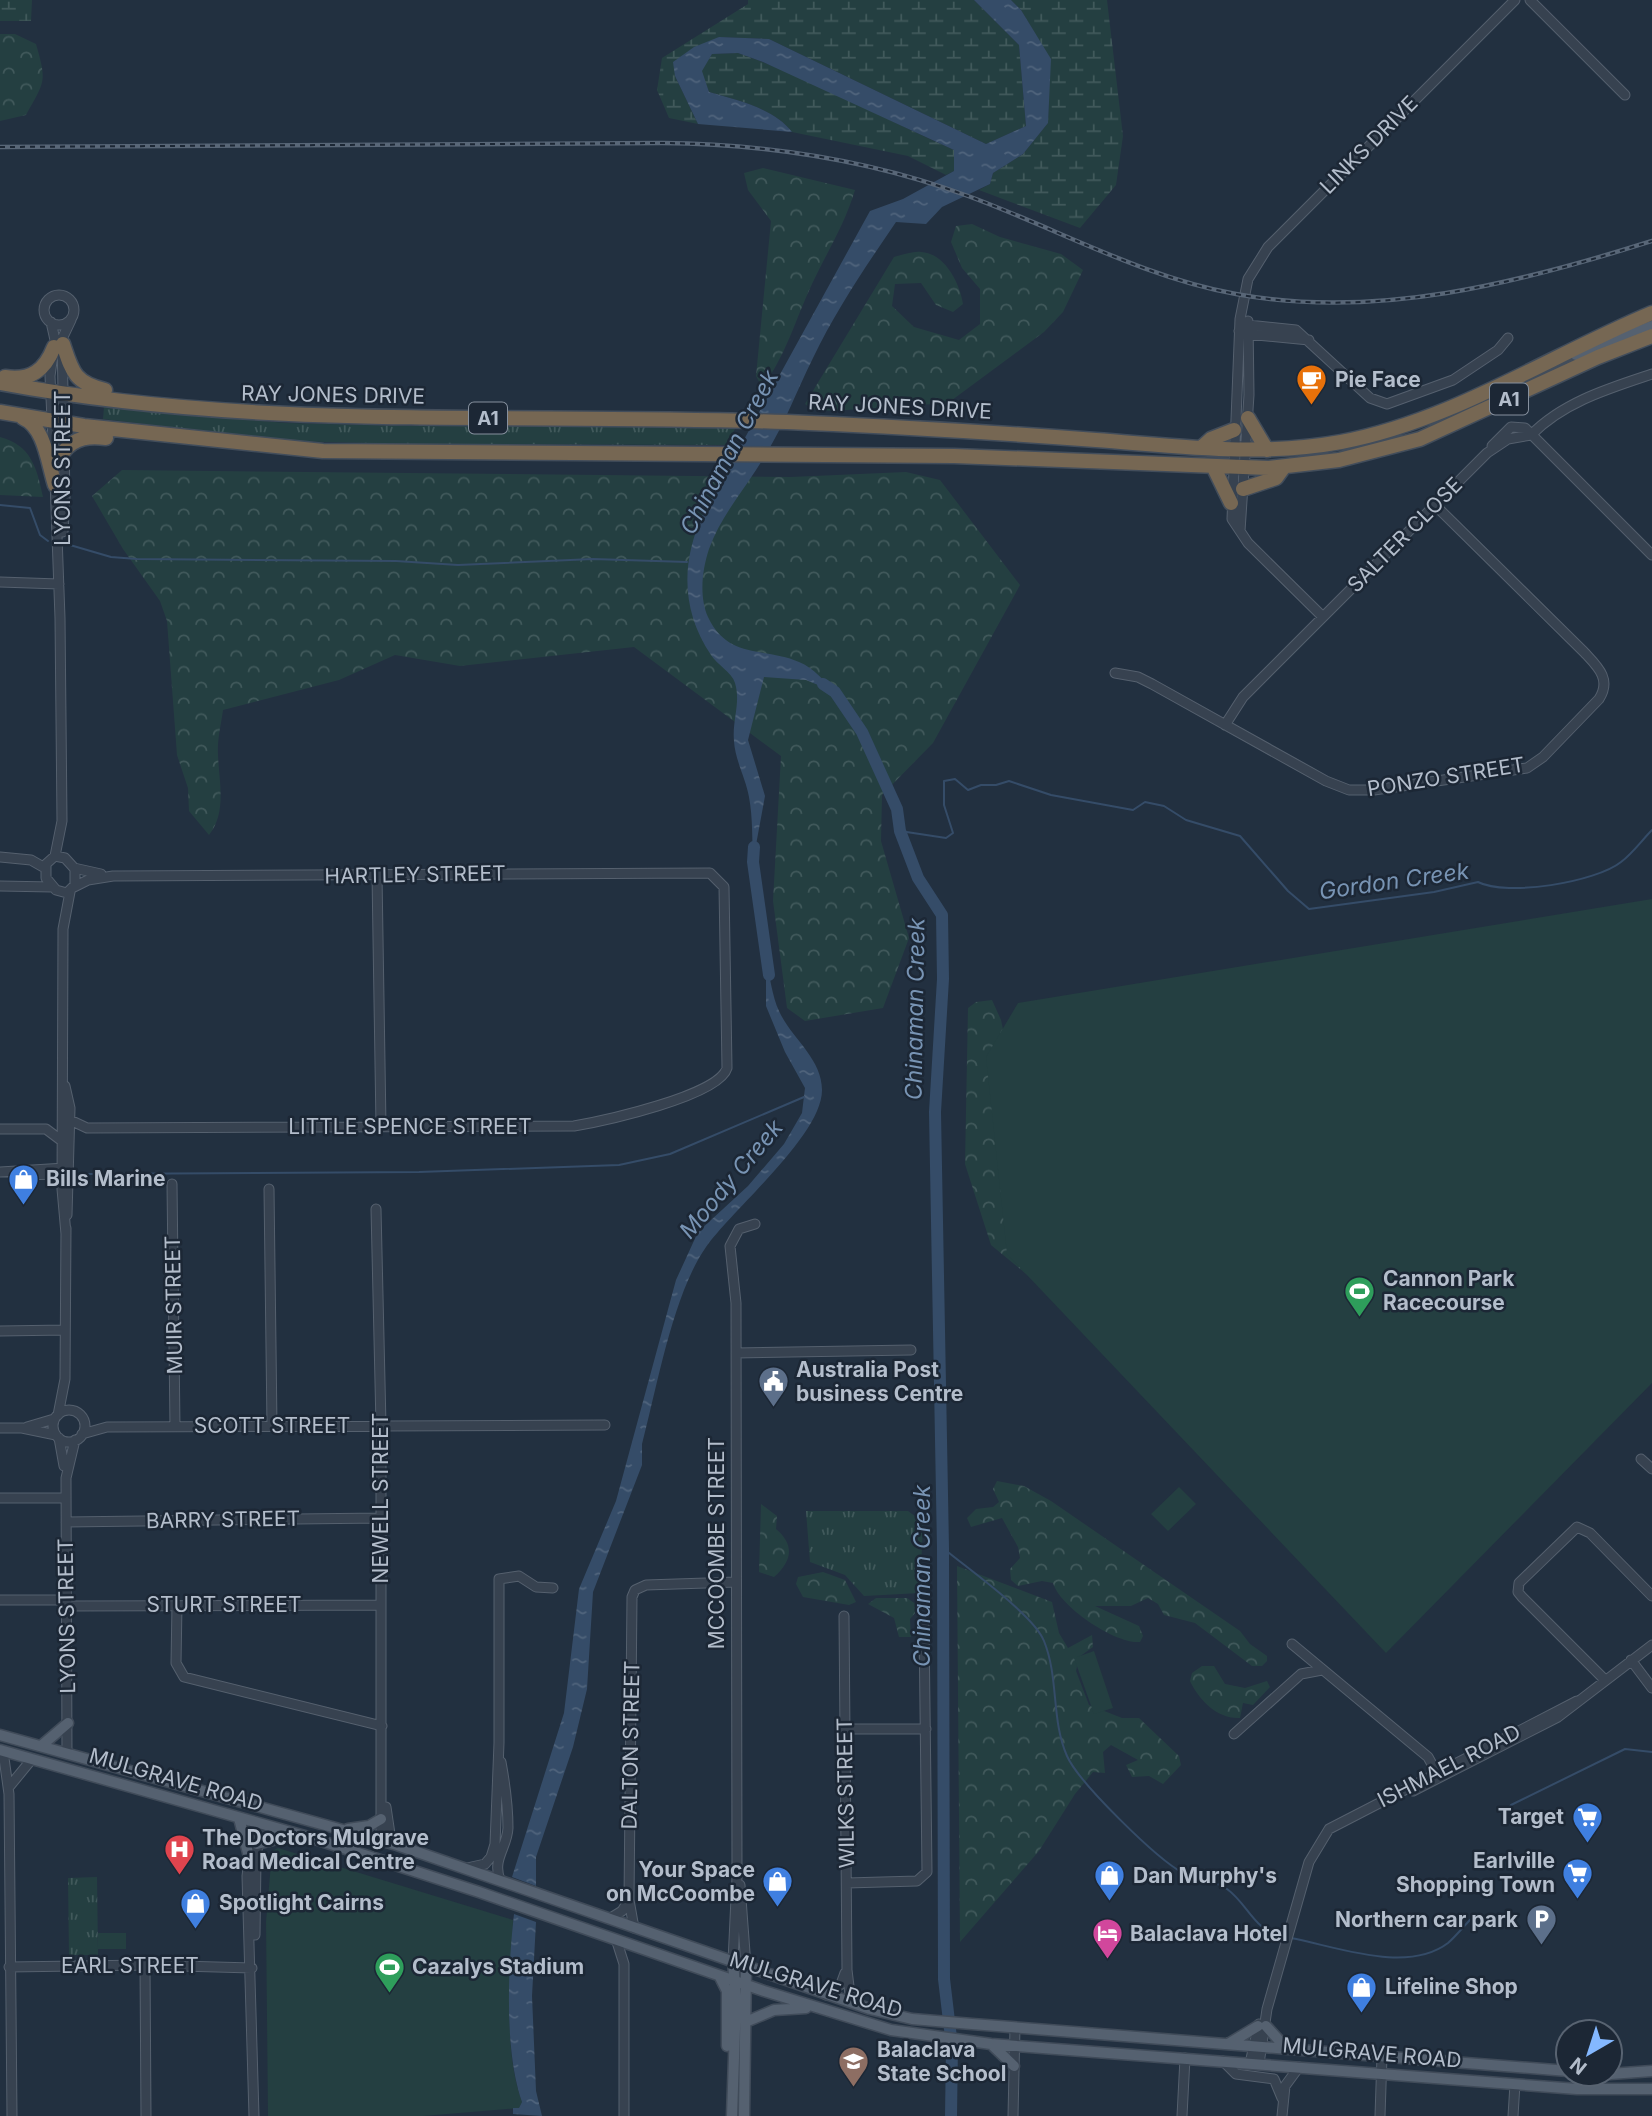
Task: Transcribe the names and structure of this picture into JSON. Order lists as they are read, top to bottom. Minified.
{"streets":{"highway":["RAY JONES DRIVE","A1"],"main road":["MCCOOMBE STREET","MULGRAVE ROAD"],"street":["LINKS DRIVE","LYONS STREET","SALTER CLOSE","PONZO STREET","HARTLEY STREET","LITTLE SPENCE STREET","MUIR STREET","SCOTT STREET","NEWELL STREET","BARRY STREET","STURT STREET","DALTON STREET","ISHMAEL ROAD","WILKS STREET","EARL STREET"]},"crossings":[["LINKS DRIVE","RAY JONES DRIVE"],["LINKS DRIVE","A1"],["RAY JONES DRIVE","A1"],["RAY JONES DRIVE","LYONS STREET"],["A1","LYONS STREET"],["LYONS STREET","HARTLEY STREET"],["LYONS STREET","SCOTT STREET"],["LYONS STREET","BARRY STREET"],["LYONS STREET","STURT STREET"],["LYONS STREET","MULGRAVE ROAD"],["SALTER CLOSE","PONZO STREET"],["HARTLEY STREET","LITTLE SPENCE STREET"],["MUIR STREET","SCOTT STREET"],["SCOTT STREET","NEWELL STREET"],["NEWELL STREET","BARRY STREET"],["NEWELL STREET","STURT STREET"],["NEWELL STREET","MULGRAVE ROAD"],["MCCOOMBE STREET","DALTON STREET"],["MCCOOMBE STREET","MULGRAVE ROAD"],["DALTON STREET","MULGRAVE ROAD"],["ISHMAEL ROAD","MULGRAVE ROAD"],["MULGRAVE ROAD","WILKS STREET"]],"water":["Chinaman Creek","Gordon Creek","Moody Creek"],"places":{"cafe":["Pie Face"],"shop":["Bills Marine","Dan Murphy's","Your Space on McCoombe","Spotlight Cairns","Lifeline Shop"],"sports":["Cannon Park Racecourse","Cazalys Stadium"],"public building":["Australia Post business Centre"],"supermarket":["Target","Earlville Shopping Town"],"hospital":["The Doctors Mulgrave Road Medical Centre"],"parking":["Northern car park"],"hotel":["Balaclava Hotel"],"school or university":["Balaclava State School"]},"north":"bottom left"}
